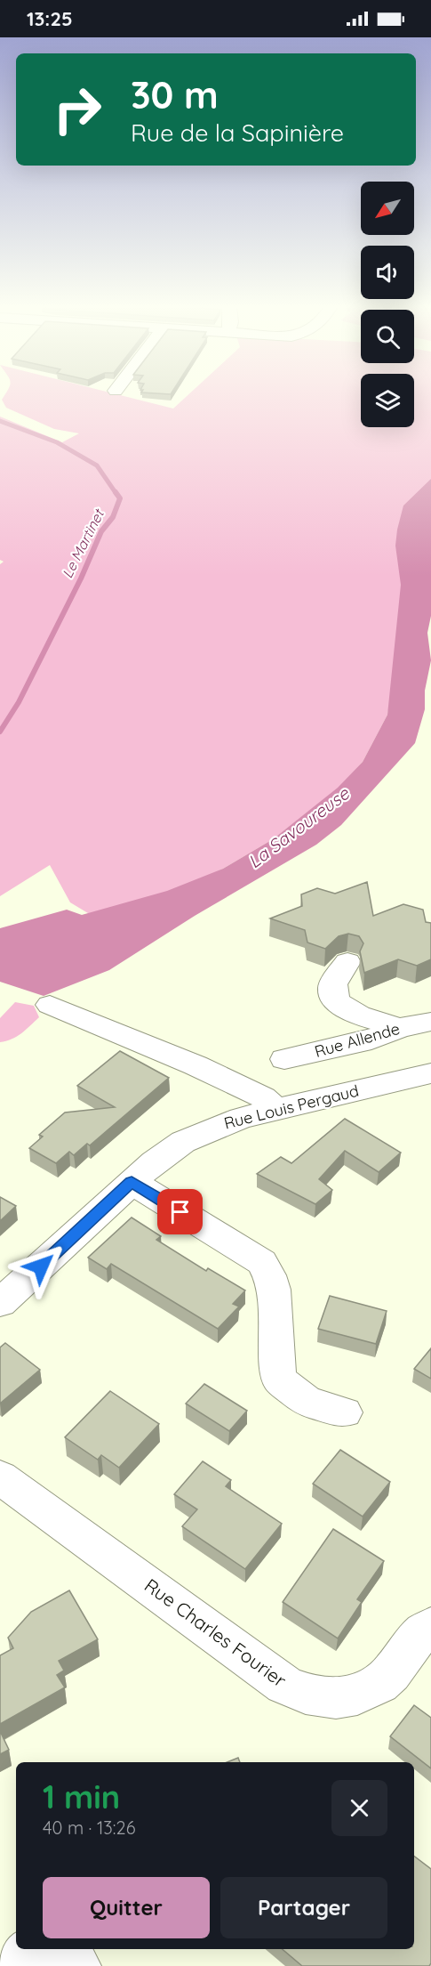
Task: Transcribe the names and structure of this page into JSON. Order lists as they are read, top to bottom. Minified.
{"streets":{"street":["Rue Allende","Rue Louis Pergaud","Rue Charles Fourier"]},"water":["Le Martinet","La Savoureuse"],"north":"bottom left","page":{"status":"13:25","turn":["30 m","Rue de la Sapinière"],"heading":["1 min","40 m · 13:26"],"buttons":["Quitter","Partager"]}}
